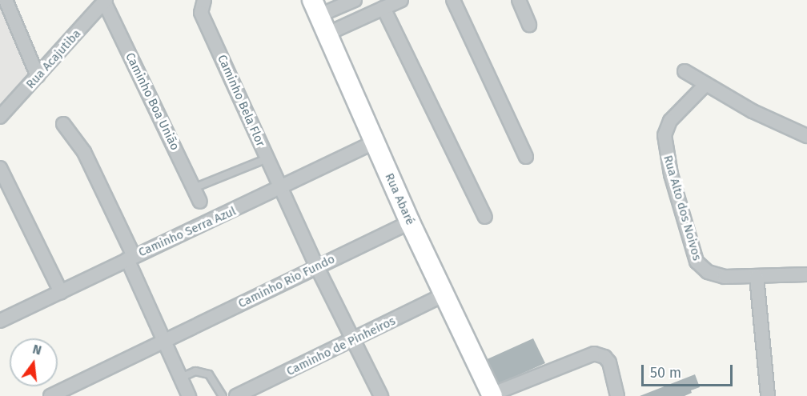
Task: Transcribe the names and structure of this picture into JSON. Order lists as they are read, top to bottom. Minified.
{"streets":{"street":["Rua Acajutiba","Caminho Bela Flor","Caminho Boa União","Rua Abaré","Rua Alto dos Noivos","Caminho Serra Azul","Caminho Rio Fundo","Caminho de Pinheiros"]},"crossings":[["Rua Acajutiba","Caminho Boa União"],["Caminho Bela Flor","Caminho Serra Azul"],["Caminho Bela Flor","Caminho Rio Fundo"],["Caminho Bela Flor","Caminho de Pinheiros"],["Rua Abaré","Caminho Serra Azul"],["Rua Abaré","Caminho Rio Fundo"],["Rua Abaré","Caminho de Pinheiros"]],"scale_bar":"50 m","north":"top"}
